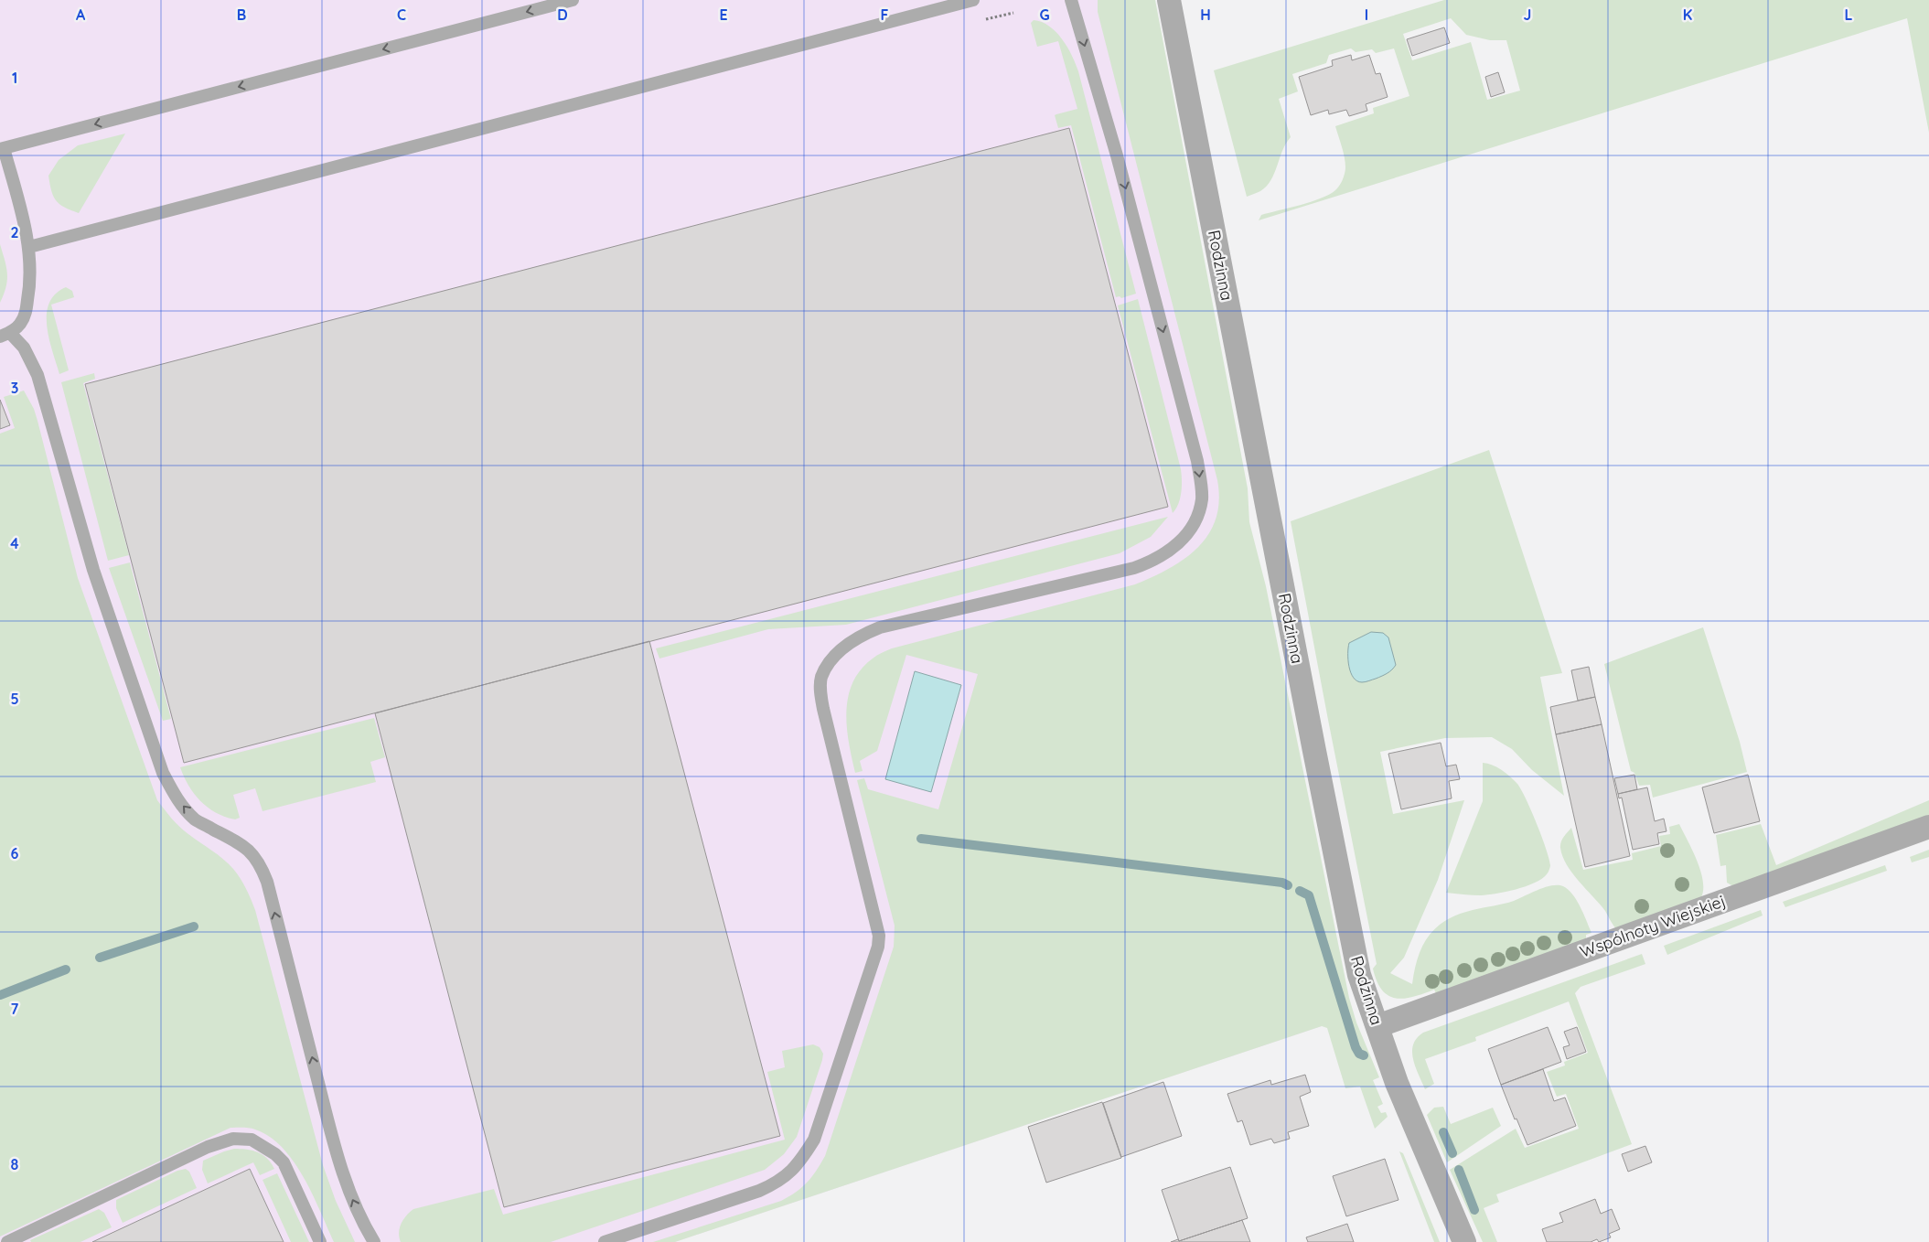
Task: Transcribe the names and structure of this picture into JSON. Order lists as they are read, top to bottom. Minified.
{"streets":{"street":["Rodzinna","Wspólnoty Wiejskiej"]},"crossings":[["Rodzinna","Wspólnoty Wiejskiej"]],"grid":{"columns":["A","B","C","D","E","F","G","H","I","J","K","L"],"rows":["1","2","3","4","5","6","7","8"]}}
